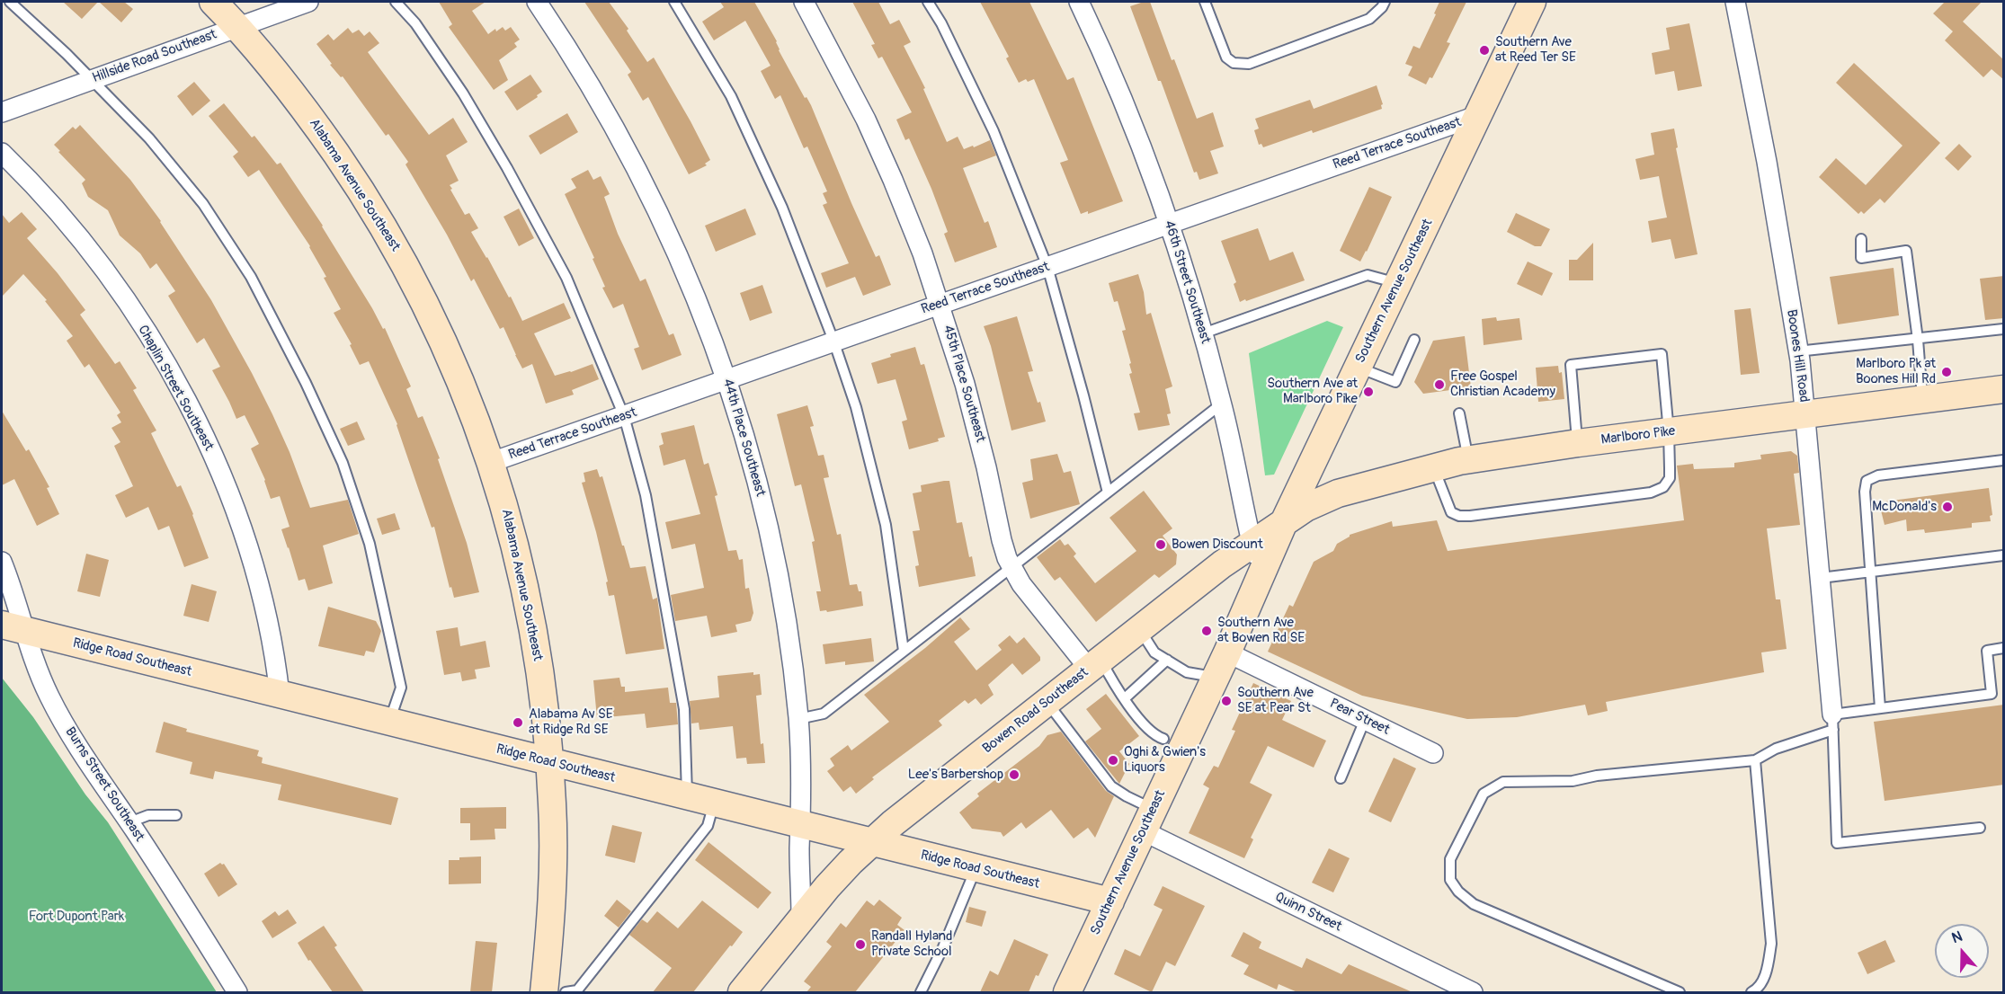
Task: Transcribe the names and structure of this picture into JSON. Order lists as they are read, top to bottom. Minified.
{"streets":{"main road":["Alabama Avenue Southeast","Southern Avenue Southeast","Marlboro Pike","Ridge Road Southeast","Bowen Road Southeast"],"street":["Hillside Road Southeast","Reed Terrace Southeast","46th Street Southeast","Boones Hill Road","45th Place Southeast","Chaplin Street Southeast","44th Place Southeast","Pear Street","Burns Street Southeast","Quinn Street"]},"crossings":[["Hillside Road Southeast","Alabama Avenue Southeast"],["Reed Terrace Southeast","Alabama Avenue Southeast"],["Reed Terrace Southeast","46th Street Southeast"],["Reed Terrace Southeast","Southern Avenue Southeast"],["Reed Terrace Southeast","45th Place Southeast"],["Reed Terrace Southeast","44th Place Southeast"],["Alabama Avenue Southeast","Ridge Road Southeast"],["46th Street Southeast","Southern Avenue Southeast"],["46th Street Southeast","Bowen Road Southeast"],["Southern Avenue Southeast","Marlboro Pike"],["Southern Avenue Southeast","Ridge Road Southeast"],["Southern Avenue Southeast","Bowen Road Southeast"],["Southern Avenue Southeast","Pear Street"],["Southern Avenue Southeast","Quinn Street"],["Boones Hill Road","Marlboro Pike"],["45th Place Southeast","Bowen Road Southeast"],["Chaplin Street Southeast","Ridge Road Southeast"],["Marlboro Pike","Bowen Road Southeast"],["44th Place Southeast","Ridge Road Southeast"],["44th Place Southeast","Bowen Road Southeast"],["Ridge Road Southeast","Bowen Road Southeast"],["Ridge Road Southeast","Burns Street Southeast"]],"parks":["Fort Dupont Park"],"places":["Southern Ave at Reed Ter SE","Marlboro Pk at Boones Hill Rd","Free Gospel Christian Academy","Southern Ave at Marlboro Pike","McDonald's","Bowen Discount","Southern Ave at Bowen Rd SE","Southern Ave SE at Pear St","Alabama Av SE at Ridge Rd SE","Oghi & Gwien's Liquors","Lee's Barbershop","Randall Hyland Private School"],"north":"top"}
